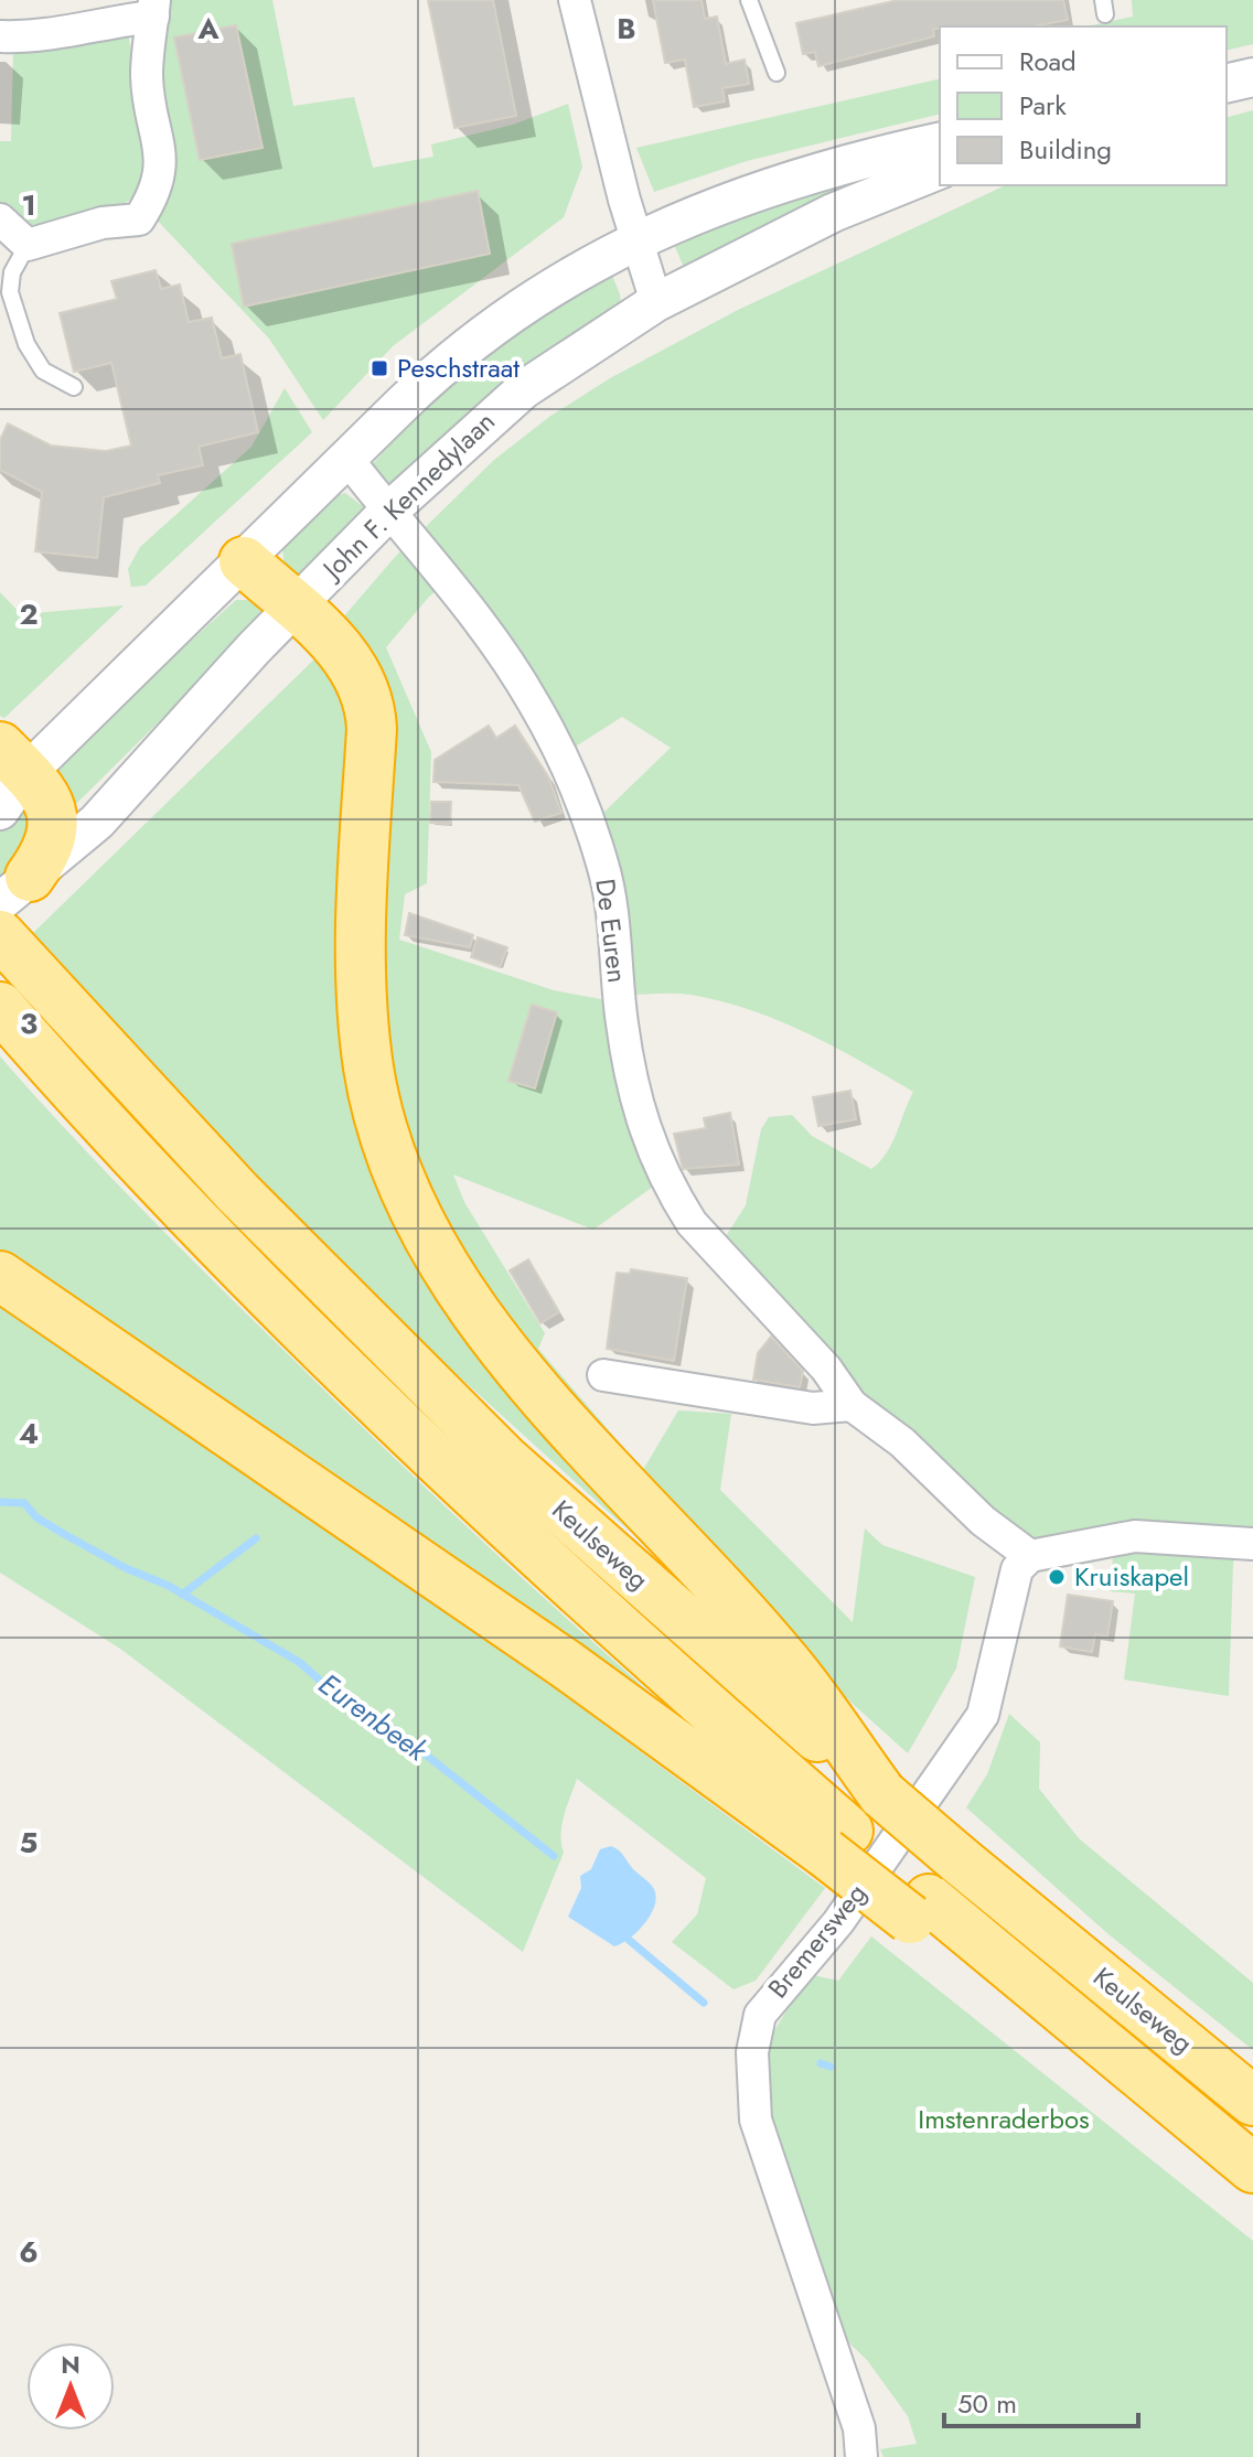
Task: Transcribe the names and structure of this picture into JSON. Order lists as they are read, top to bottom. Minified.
{"streets":{"highway":["Keulseweg"],"street":["John F. Kennedylaan","De Euren","Bremersweg"]},"crossings":[["John F. Kennedylaan","De Euren"],["De Euren","Bremersweg"]],"water":["Eurenbeek"],"parks":["Imstenraderbos"],"places":{"transit":["Peschstraat"],"other":["Kruiskapel"]},"legend":["Road","Park","Building"],"scale_bar":"50 m","north":"top","grid":{"columns":["A","B"],"rows":["1","2","3","4","5","6"]}}
